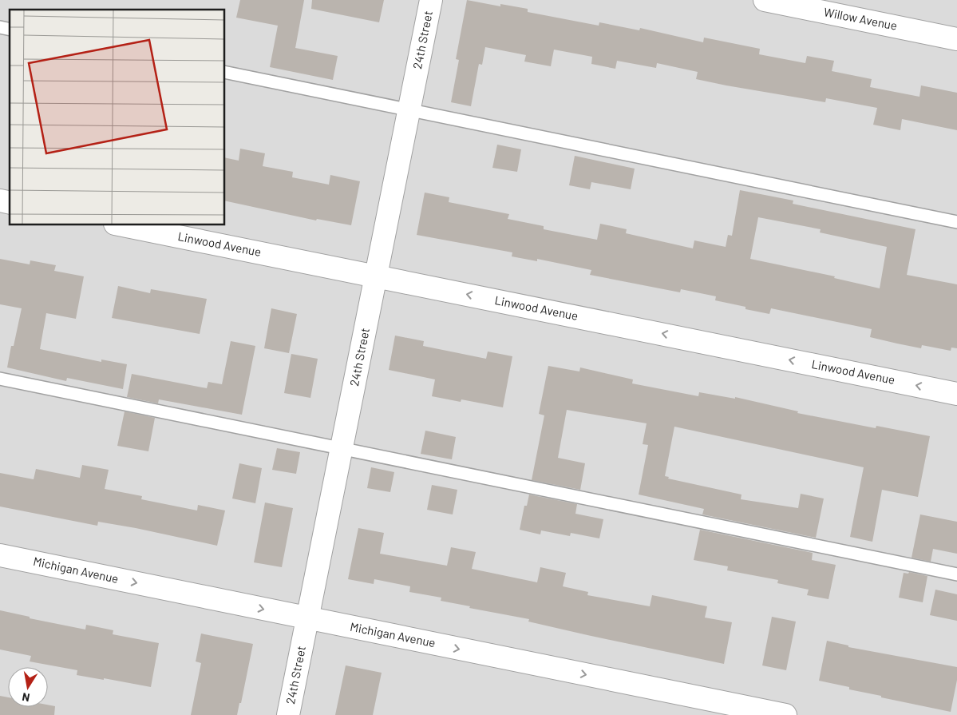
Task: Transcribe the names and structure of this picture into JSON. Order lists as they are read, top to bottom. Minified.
{"streets":{"street":["Willow Avenue","24th Street","Linwood Avenue","Michigan Avenue"]},"crossings":[["24th Street","Linwood Avenue"],["24th Street","Michigan Avenue"]],"one_way":["Linwood Avenue","Michigan Avenue"],"north":"bottom"}
